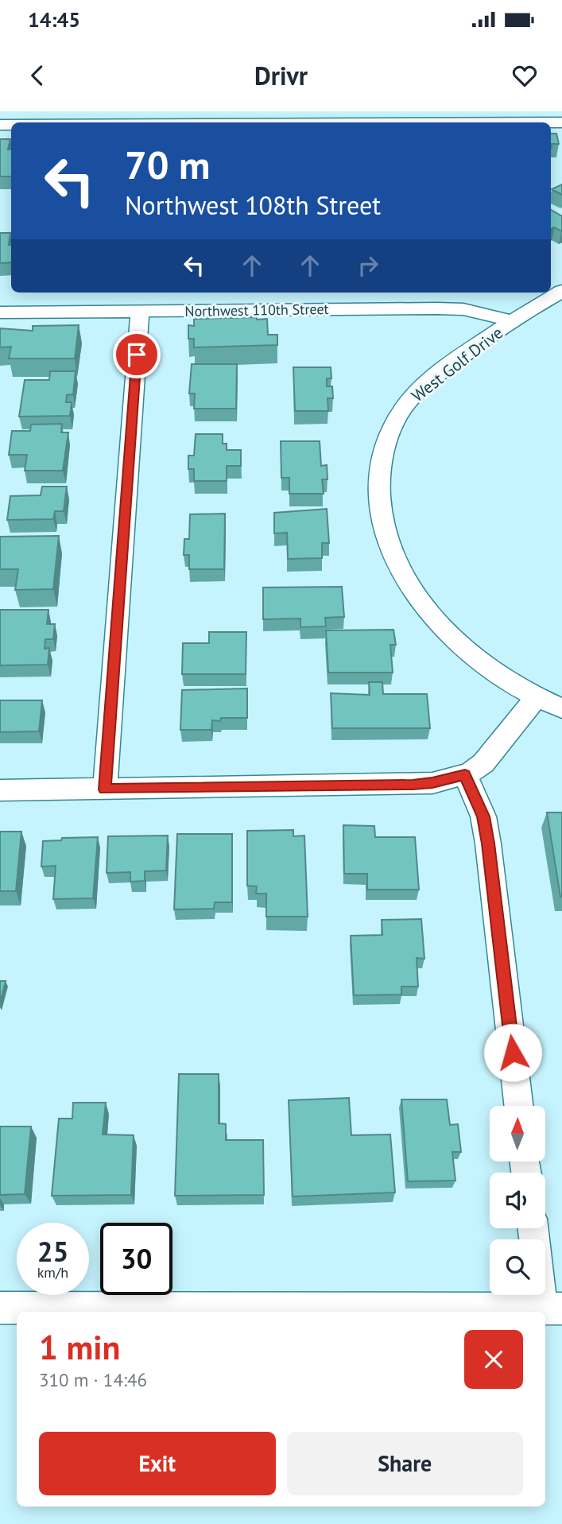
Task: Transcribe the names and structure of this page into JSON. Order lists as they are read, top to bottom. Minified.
{"streets":{"street":["Northwest 110th Street","West Golf Drive"]},"crossings":[["Northwest 110th Street","West Golf Drive"]],"north":"top","page":{"status":"14:45","header":"Drivr","turn":["70 m","Northwest 108th Street"],"speed":"25 km/h","limit":"30","heading":["1 min","310 m · 14:46"],"buttons":["Exit","Share"]}}
